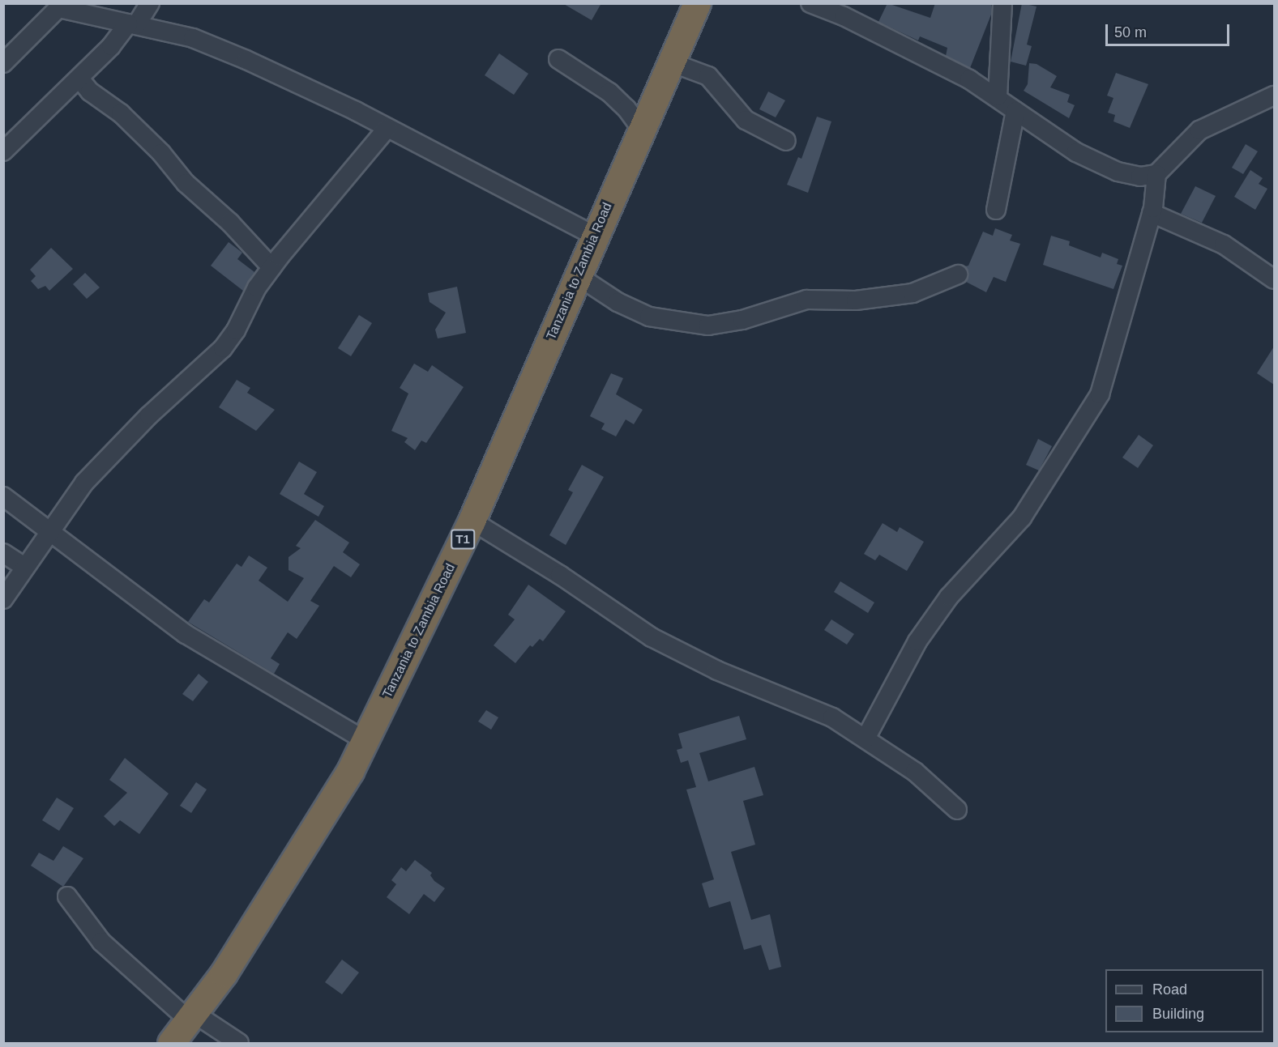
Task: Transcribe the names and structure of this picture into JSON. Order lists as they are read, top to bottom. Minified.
{"streets":{"highway":["Tanzania to Zambia Road","T1"]},"legend":["Road","Building"],"scale_bar":"50 m"}
